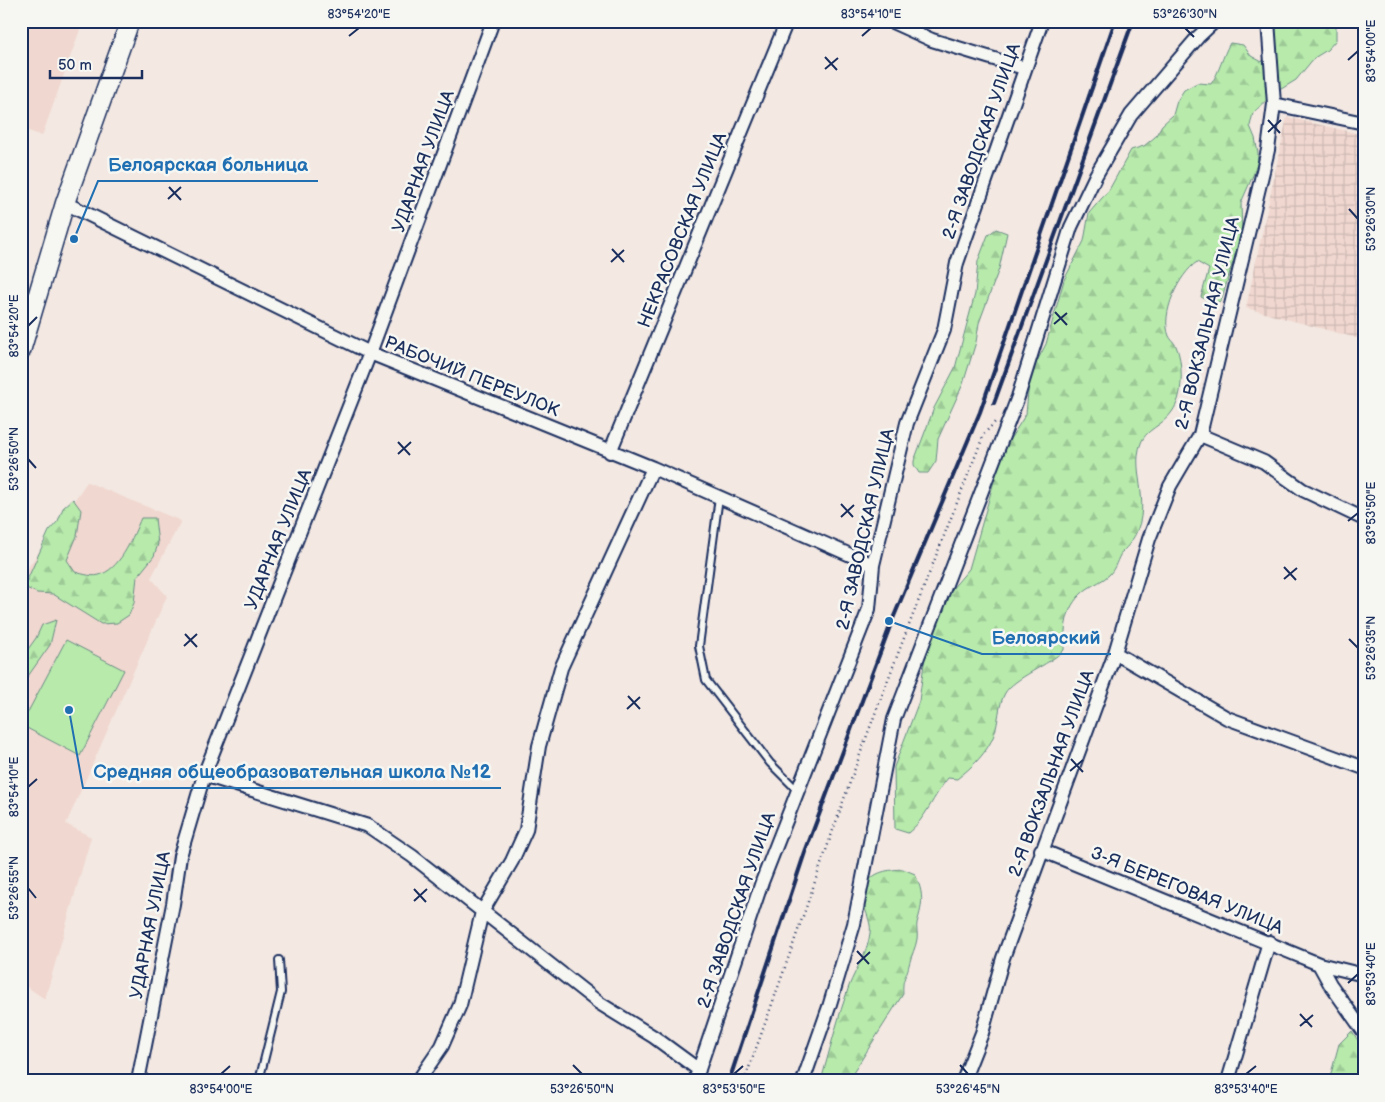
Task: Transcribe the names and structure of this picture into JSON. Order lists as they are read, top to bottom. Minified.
{"streets":{"street":["2-Я ЗАВОДСКАЯ УЛИЦА","УДАРНАЯ УЛИЦА","НЕКРАСОВСКАЯ УЛИЦА","2-Я ВОКЗАЛЬНАЯ УЛИЦА","РАБОЧИЙ ПЕРЕУЛОК","3-Я БЕРЕГОВАЯ УЛИЦА"]},"crossings":[["2-Я ЗАВОДСКАЯ УЛИЦА","УДАРНАЯ УЛИЦА"],["2-Я ЗАВОДСКАЯ УЛИЦА","РАБОЧИЙ ПЕРЕУЛОК"],["УДАРНАЯ УЛИЦА","РАБОЧИЙ ПЕРЕУЛОК"],["НЕКРАСОВСКАЯ УЛИЦА","РАБОЧИЙ ПЕРЕУЛОК"],["2-Я ВОКЗАЛЬНАЯ УЛИЦА","3-Я БЕРЕГОВАЯ УЛИЦА"]],"places":["Белоярская больница","Белоярский","Средняя общеобразовательная школа №12"],"scale_bar":"50 m","coordinates":["83°54'20\"E","83°54'10\"E","53°26'30\"N","83°54'00\"E","53°26'50\"N","83°53'50\"E","53°26'35\"N","53°26'55\"N","83°53'40\"E","53°26'45\"N"]}
